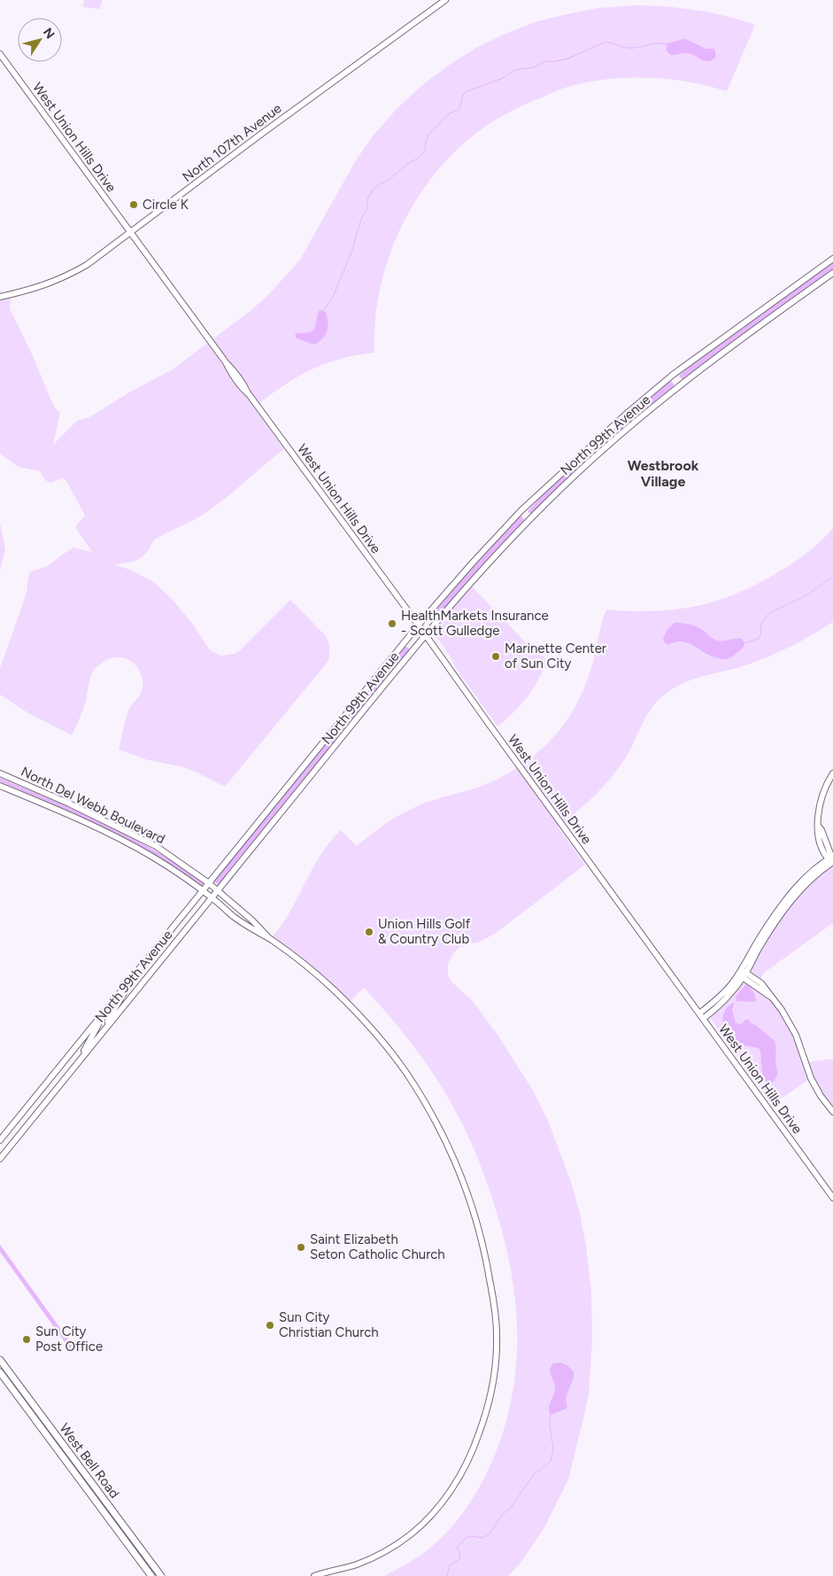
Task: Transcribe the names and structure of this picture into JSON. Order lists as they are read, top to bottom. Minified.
{"streets":{"main road":["West Union Hills Drive","North 107th Avenue","North 99th Avenue","North Del Webb Boulevard","West Bell Road"]},"crossings":[["West Union Hills Drive","North 107th Avenue"],["West Union Hills Drive","North 99th Avenue"],["North 99th Avenue","North Del Webb Boulevard"]],"districts":["Westbrook Village"],"places":["Circle K","HealthMarkets Insurance - Scott Gulledge","Marinette Center of Sun City","Union Hills Golf & Country Club","Saint Elizabeth Seton Catholic Church","Sun City Christian Church","Sun City Post Office"],"north":"top right"}
